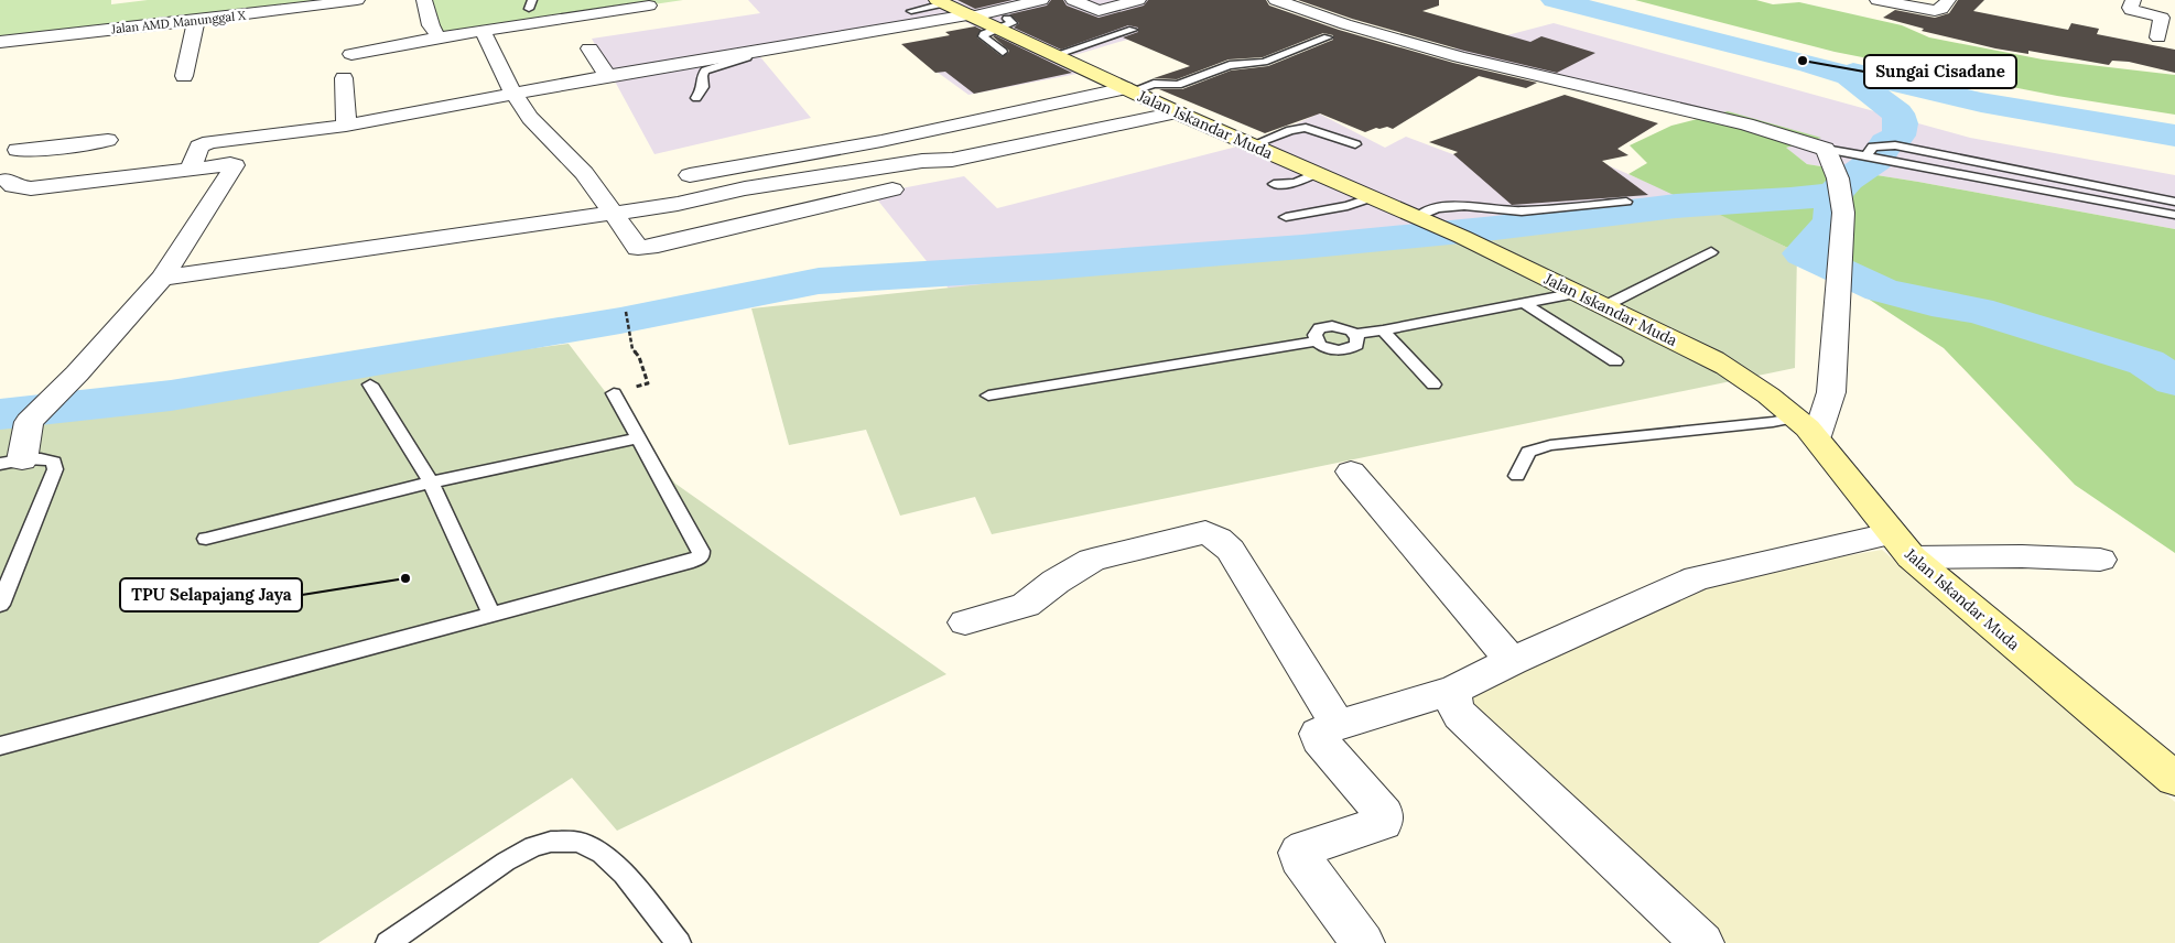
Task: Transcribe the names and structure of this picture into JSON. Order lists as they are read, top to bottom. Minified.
{"streets":{"street":["Jalan AMD Manunggal X","Jalan Iskandar Muda"]},"places":["Sungai Cisadane","TPU Selapajang Jaya"]}
